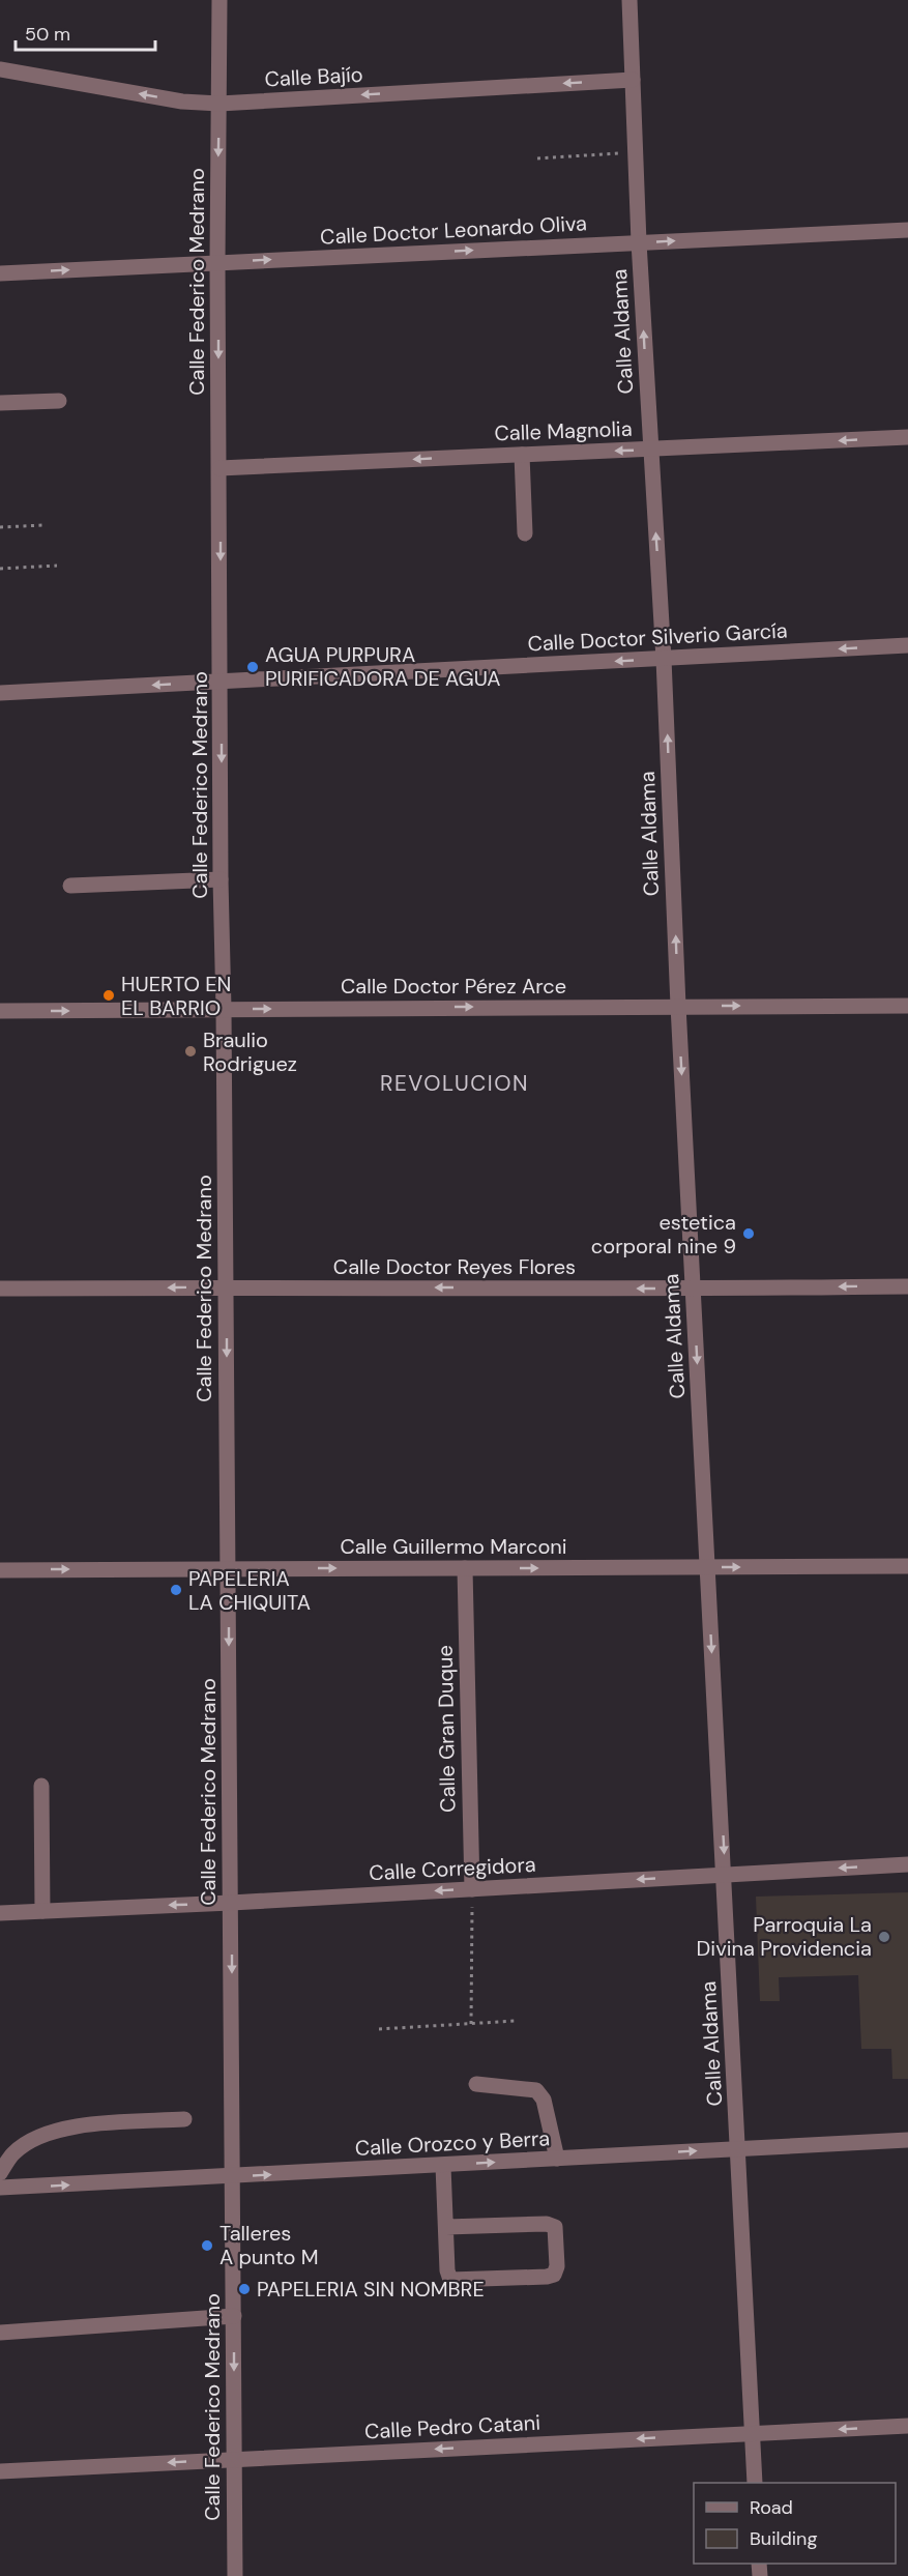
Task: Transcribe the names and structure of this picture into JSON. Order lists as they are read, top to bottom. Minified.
{"streets":{"street":["Calle Bajío","Calle Doctor Leonardo Oliva","Calle Federico Medrano","Calle Aldama","Calle Magnolia","Calle Doctor Silverio García","Calle Doctor Pérez Arce","Calle Doctor Reyes Flores","Calle Guillermo Marconi","Calle Gran Duque","Calle Corregidora","Calle Orozco y Berra","Calle Pedro Catani"]},"crossings":[["Calle Bajío","Calle Federico Medrano"],["Calle Bajío","Calle Aldama"],["Calle Doctor Leonardo Oliva","Calle Federico Medrano"],["Calle Doctor Leonardo Oliva","Calle Aldama"],["Calle Federico Medrano","Calle Magnolia"],["Calle Federico Medrano","Calle Doctor Silverio García"],["Calle Federico Medrano","Calle Doctor Pérez Arce"],["Calle Federico Medrano","Calle Doctor Reyes Flores"],["Calle Federico Medrano","Calle Guillermo Marconi"],["Calle Federico Medrano","Calle Corregidora"],["Calle Federico Medrano","Calle Orozco y Berra"],["Calle Federico Medrano","Calle Pedro Catani"],["Calle Aldama","Calle Magnolia"],["Calle Aldama","Calle Doctor Silverio García"],["Calle Aldama","Calle Doctor Pérez Arce"],["Calle Aldama","Calle Doctor Reyes Flores"],["Calle Aldama","Calle Guillermo Marconi"],["Calle Aldama","Calle Corregidora"],["Calle Aldama","Calle Orozco y Berra"],["Calle Aldama","Calle Pedro Catani"],["Calle Guillermo Marconi","Calle Gran Duque"],["Calle Gran Duque","Calle Corregidora"]],"one_way":["Calle Bajío","Calle Doctor Leonardo Oliva","Calle Federico Medrano","Calle Magnolia","Calle Doctor Silverio García","Calle Doctor Pérez Arce","Calle Doctor Reyes Flores","Calle Guillermo Marconi","Calle Corregidora","Calle Pedro Catani"],"districts":["REVOLUCION"],"places":["AGUA PURPURA PURIFICADORA DE AGUA","HUERTO EN EL BARRIO","Braulio Rodriguez","estetica corporal nine 9","PAPELERIA LA CHIQUITA","Parroquia La Divina Providencia","Talleres A punto M","PAPELERIA SIN NOMBRE"],"legend":["Road","Building"],"scale_bar":"50 m"}
